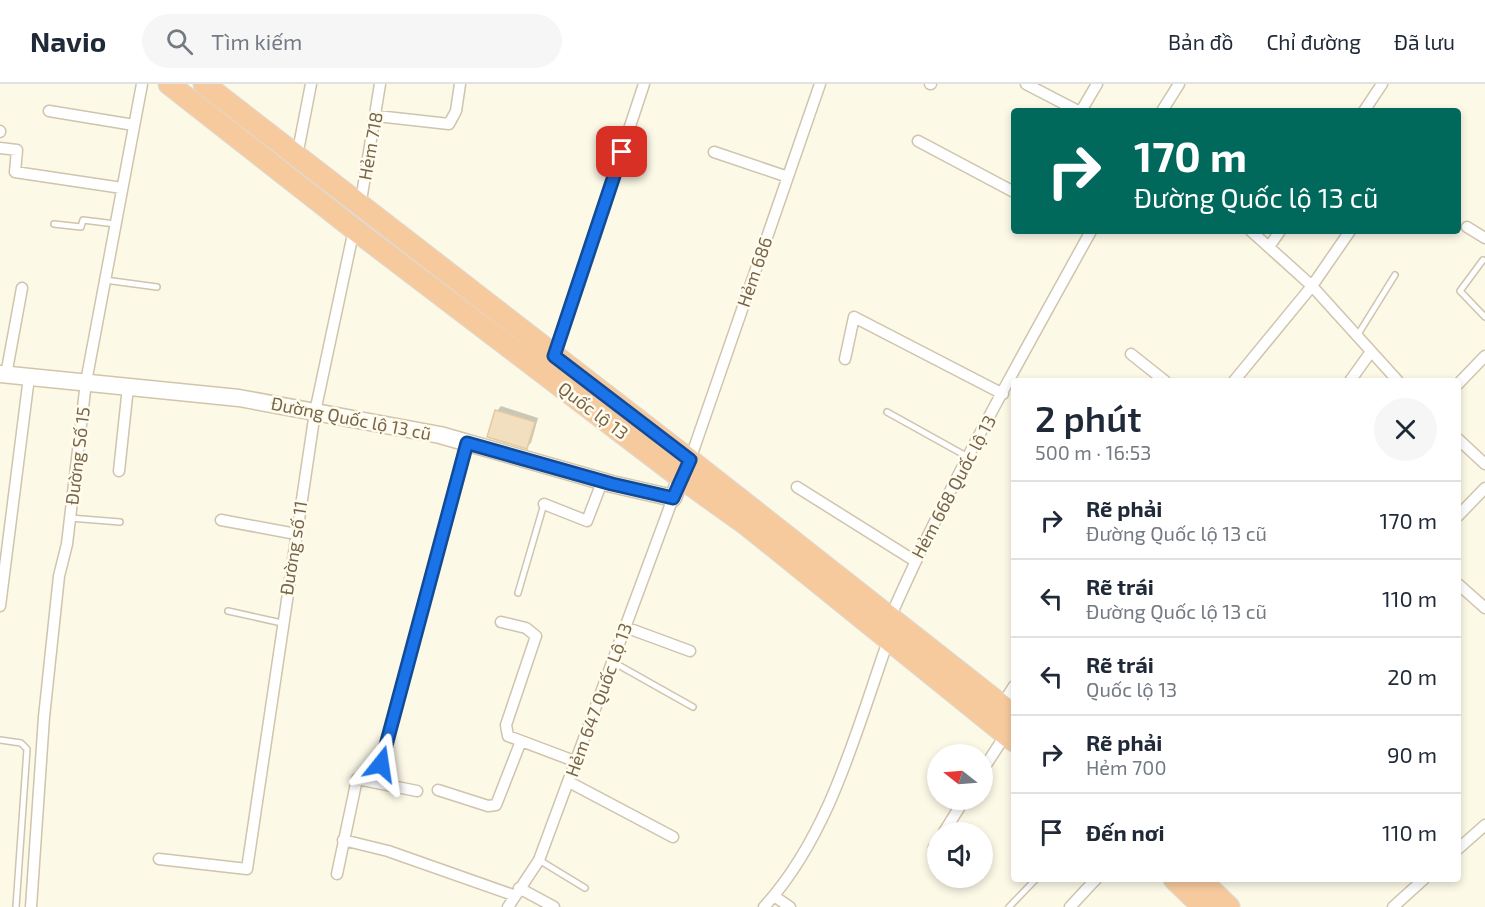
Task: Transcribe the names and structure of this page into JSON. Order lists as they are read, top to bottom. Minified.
{"streets":{"highway":["Quốc lộ 13"],"street":["Hẻm 718","Hẻm 686","Đường Quốc lộ 13 cũ","Đường Số 15","Hẻm 668 Quốc lộ 13","Đường số 11","Hẻm 647 Quốc Lộ 13"]},"crossings":[["Hẻm 718","Quốc lộ 13"],["Hẻm 686","Quốc lộ 13"],["Quốc lộ 13","Hẻm 668 Quốc lộ 13"],["Quốc lộ 13","Đường số 11"],["Đường Quốc lộ 13 cũ","Đường Số 15"],["Đường Quốc lộ 13 cũ","Đường số 11"],["Đường Quốc lộ 13 cũ","Hẻm 647 Quốc Lộ 13"]],"north":"left","page":{"header":"Navio","search":"Tìm kiếm","nav":["Bản đồ","Chỉ đường","Đã lưu"],"turn":["170 m","Đường Quốc lộ 13 cũ"],"heading":["2 phút","500 m · 16:53"],"list":[{"name":"Rẽ phải","note":"Đường Quốc lộ 13 cũ","value":"170 m"},{"name":"Rẽ trái","note":"Đường Quốc lộ 13 cũ","value":"110 m"},{"name":"Rẽ trái","note":"Quốc lộ 13","value":"20 m"},{"name":"Rẽ phải","note":"Hẻm 700","value":"90 m"},{"name":"Đến nơi","value":"110 m"}]}}
